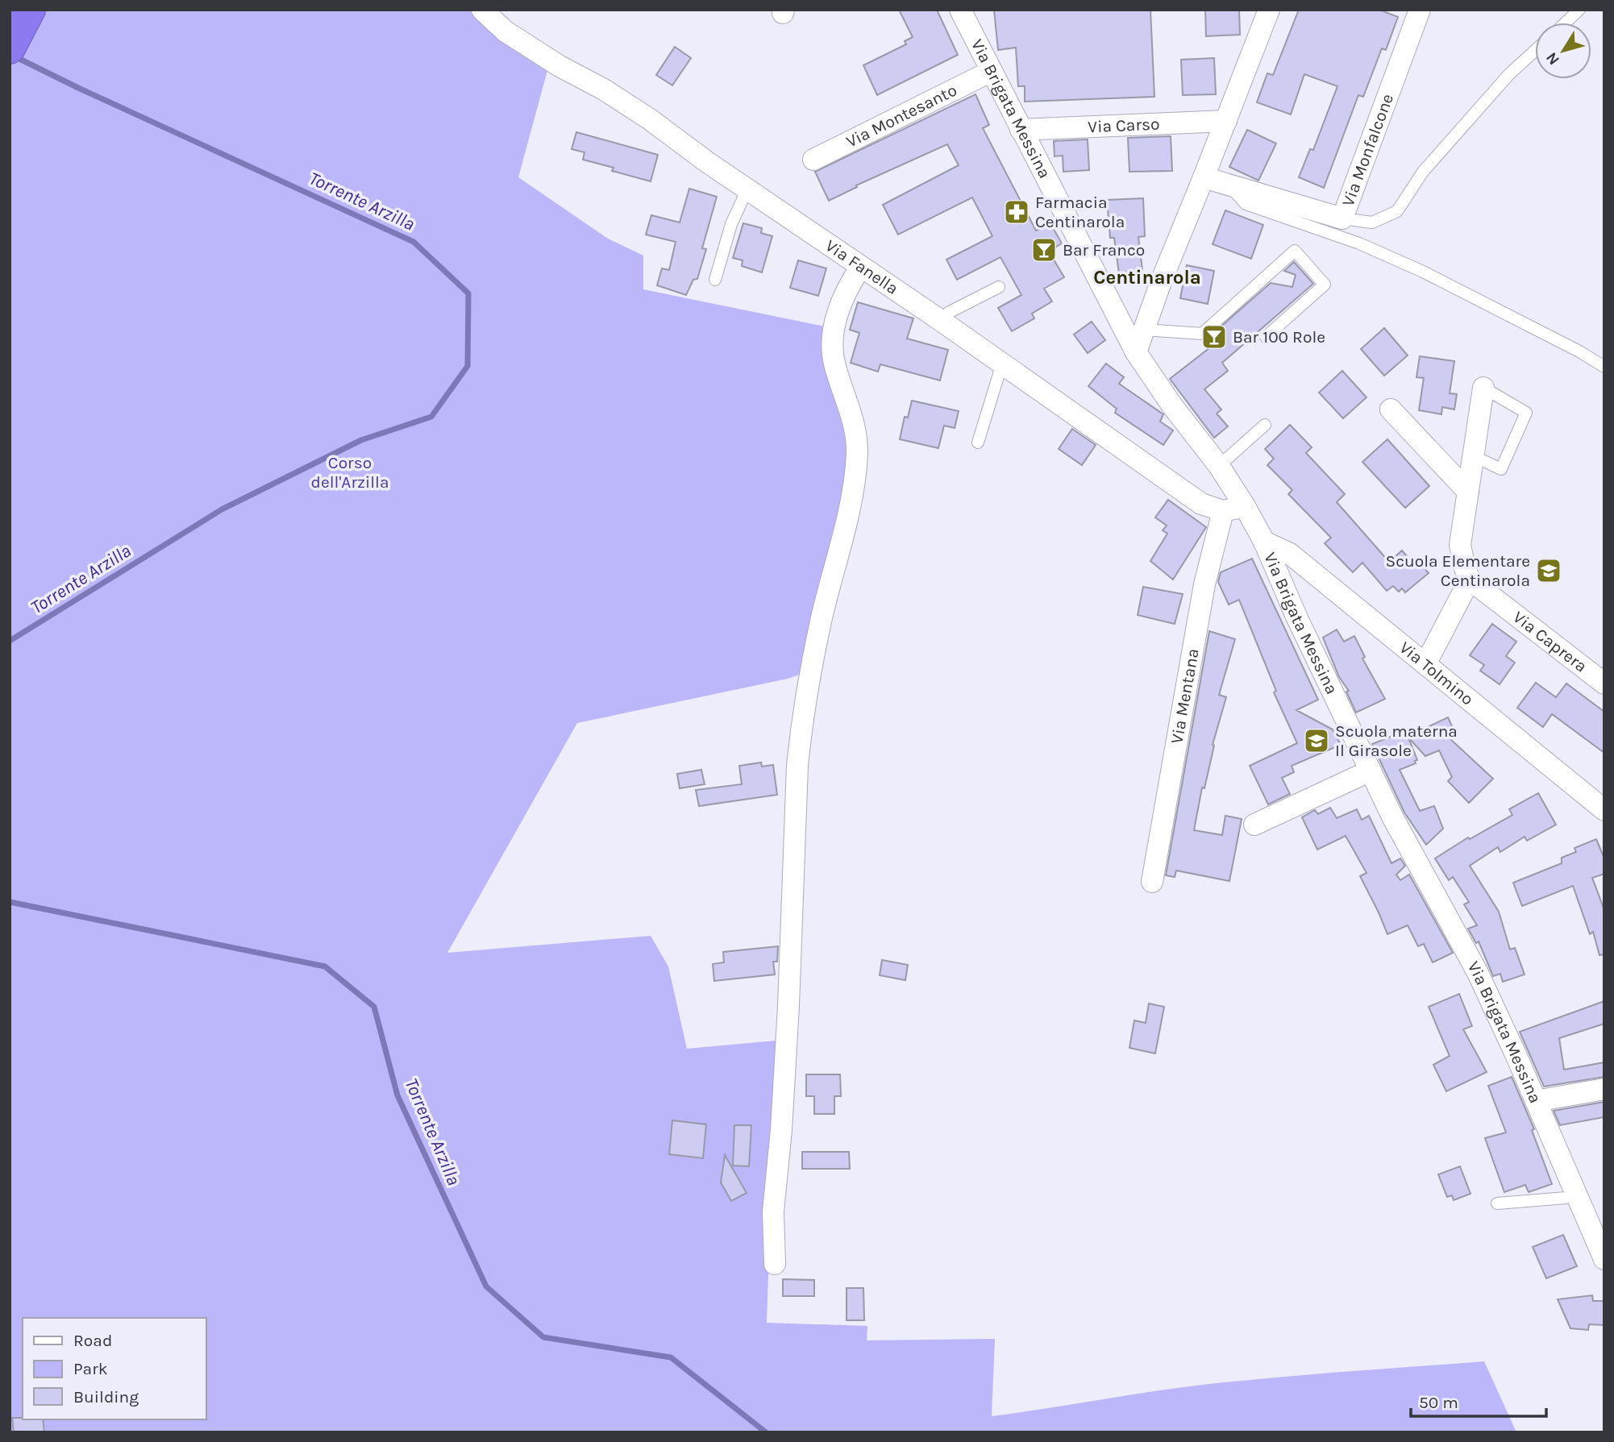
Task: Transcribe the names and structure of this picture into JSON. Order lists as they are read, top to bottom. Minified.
{"streets":{"street":["Via Brigata Messina","Via Montesanto","Via Carso","Via Monfalcone","Via Fanella","Via Caprera","Via Tolmino","Via Mentana"]},"crossings":[["Via Brigata Messina","Via Montesanto"],["Via Brigata Messina","Via Carso"],["Via Brigata Messina","Via Tolmino"],["Via Fanella","Via Mentana"]],"districts":["Centinarola"],"water":["Torrente Arzilla"],"parks":["Corso dell'Arzilla"],"places":{"pharmacy":["Farmacia Centinarola"],"bar":["Bar Franco","Bar 100 Role"],"school or university":["Scuola Elementare Centinarola","Scuola materna Il Girasole"]},"legend":["Road","Park","Building"],"scale_bar":"50 m","north":"bottom left"}
